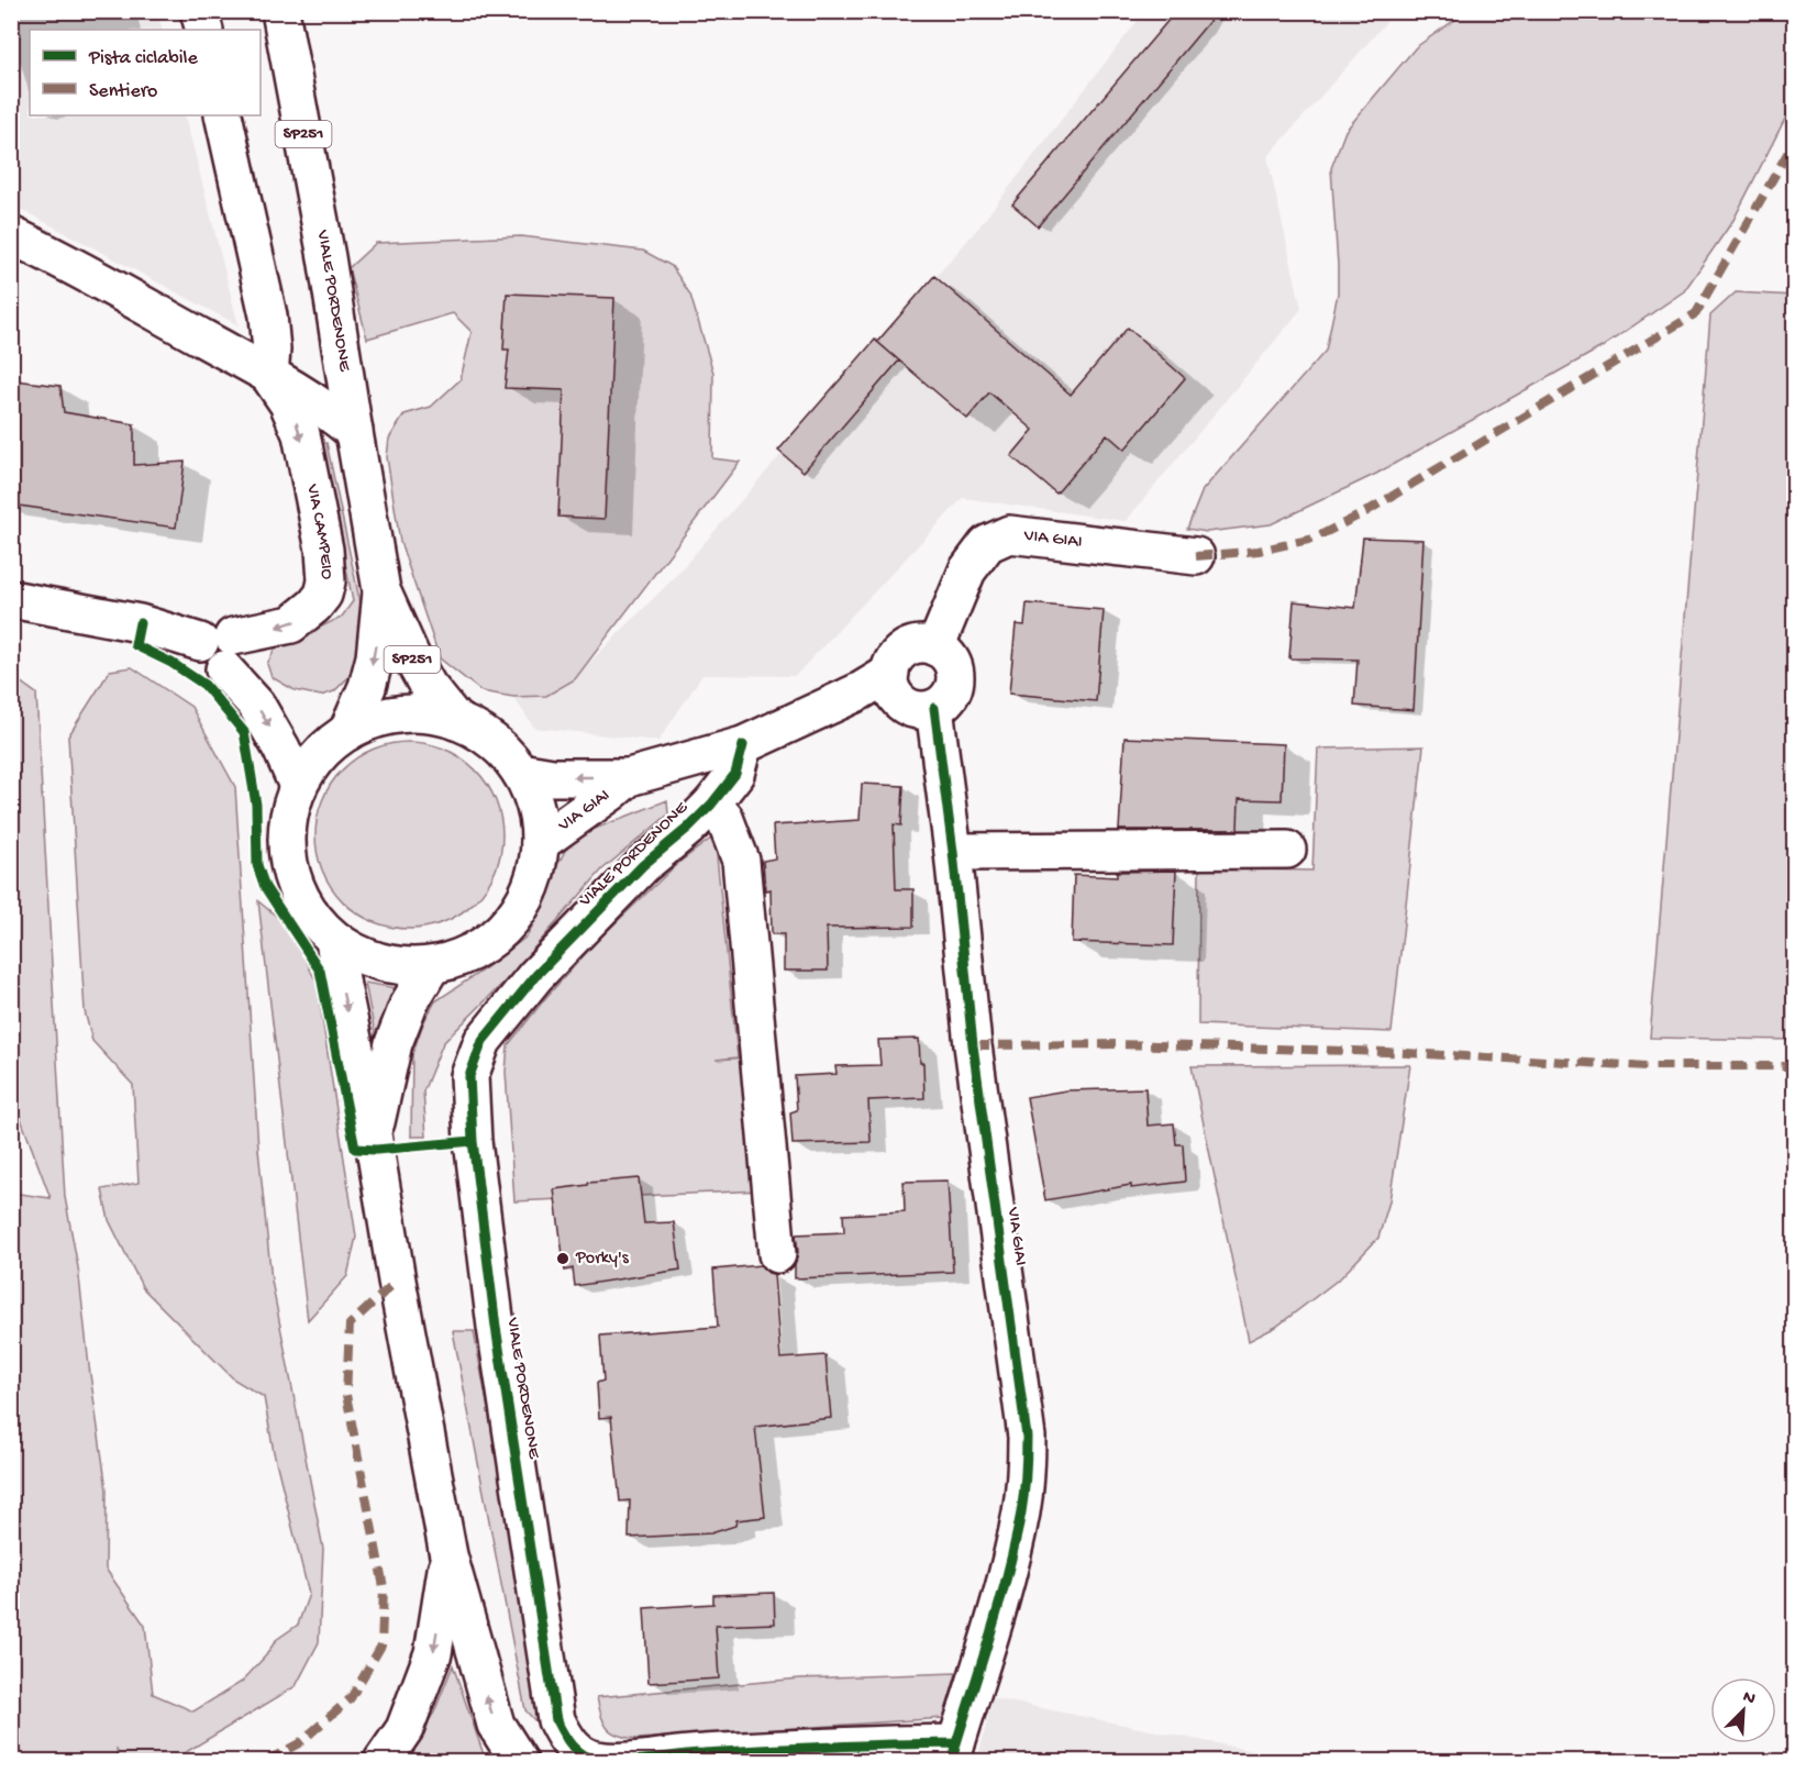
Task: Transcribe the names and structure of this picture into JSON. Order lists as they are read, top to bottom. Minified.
{"streets":{"street":["SP251","VIALE PORDENONE","VIA CAMPEIO","VIA GIAI"]},"crossings":[["VIALE PORDENONE","VIA CAMPEIO"],["VIALE PORDENONE","VIA GIAI"]],"one_way":["VIA CAMPEIO"],"places":["Porky's"],"legend":["Pista ciclabile","Sentiero"],"north":"top right"}
